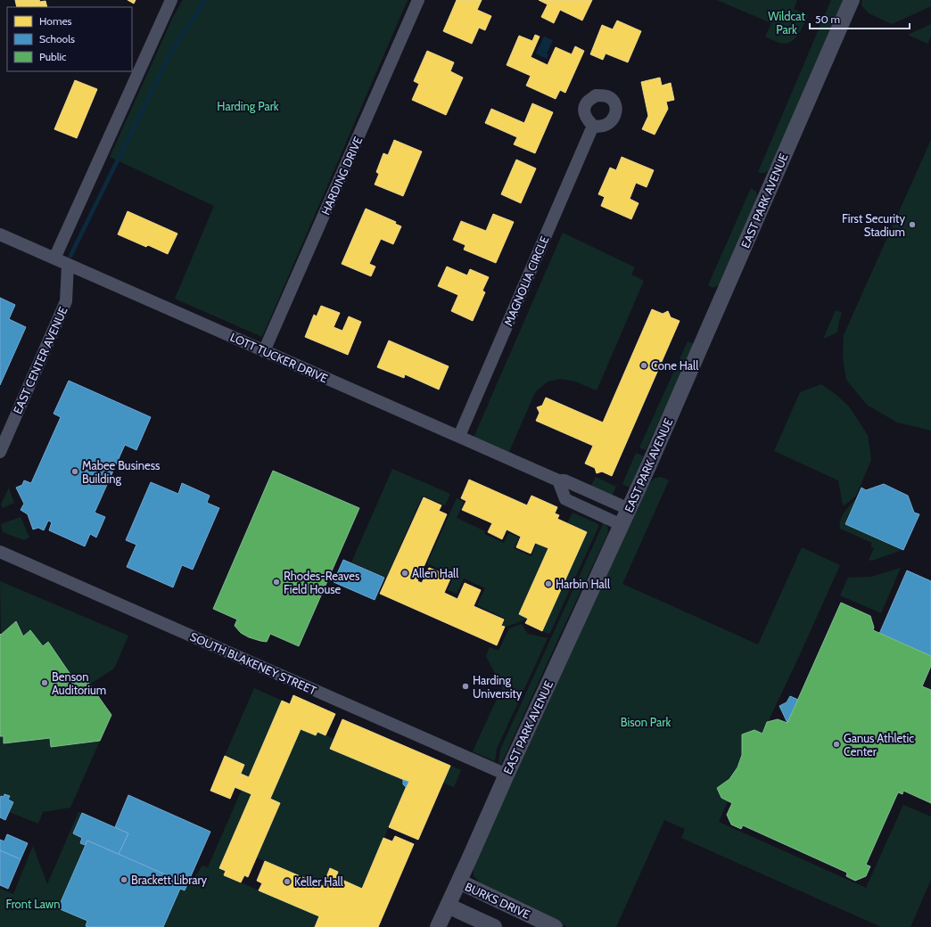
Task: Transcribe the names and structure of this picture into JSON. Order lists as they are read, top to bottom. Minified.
{"streets":{"street":["HARDING DRIVE","EAST PARK AVENUE","MAGNOLIA CIRCLE","LOTT TUCKER DRIVE","EAST CENTER AVENUE","SOUTH BLAKENEY STREET","BURKS DRIVE"]},"crossings":[["HARDING DRIVE","LOTT TUCKER DRIVE"],["EAST PARK AVENUE","LOTT TUCKER DRIVE"],["EAST PARK AVENUE","SOUTH BLAKENEY STREET"],["EAST PARK AVENUE","BURKS DRIVE"],["MAGNOLIA CIRCLE","LOTT TUCKER DRIVE"],["LOTT TUCKER DRIVE","EAST CENTER AVENUE"]],"parks":["Wildcat Park","Harding Park","Bison Park","Front Lawn"],"places":["First Security Stadium","Cone Hall","Mabee Business Building","Allen Hall","Rhodes-Reaves Field House","Harbin Hall","Benson Auditorium","Harding University","Ganus Athletic Center","Brackett Library","Keller Hall"],"legend":["Homes","Schools","Public"],"scale_bar":"50 m"}
